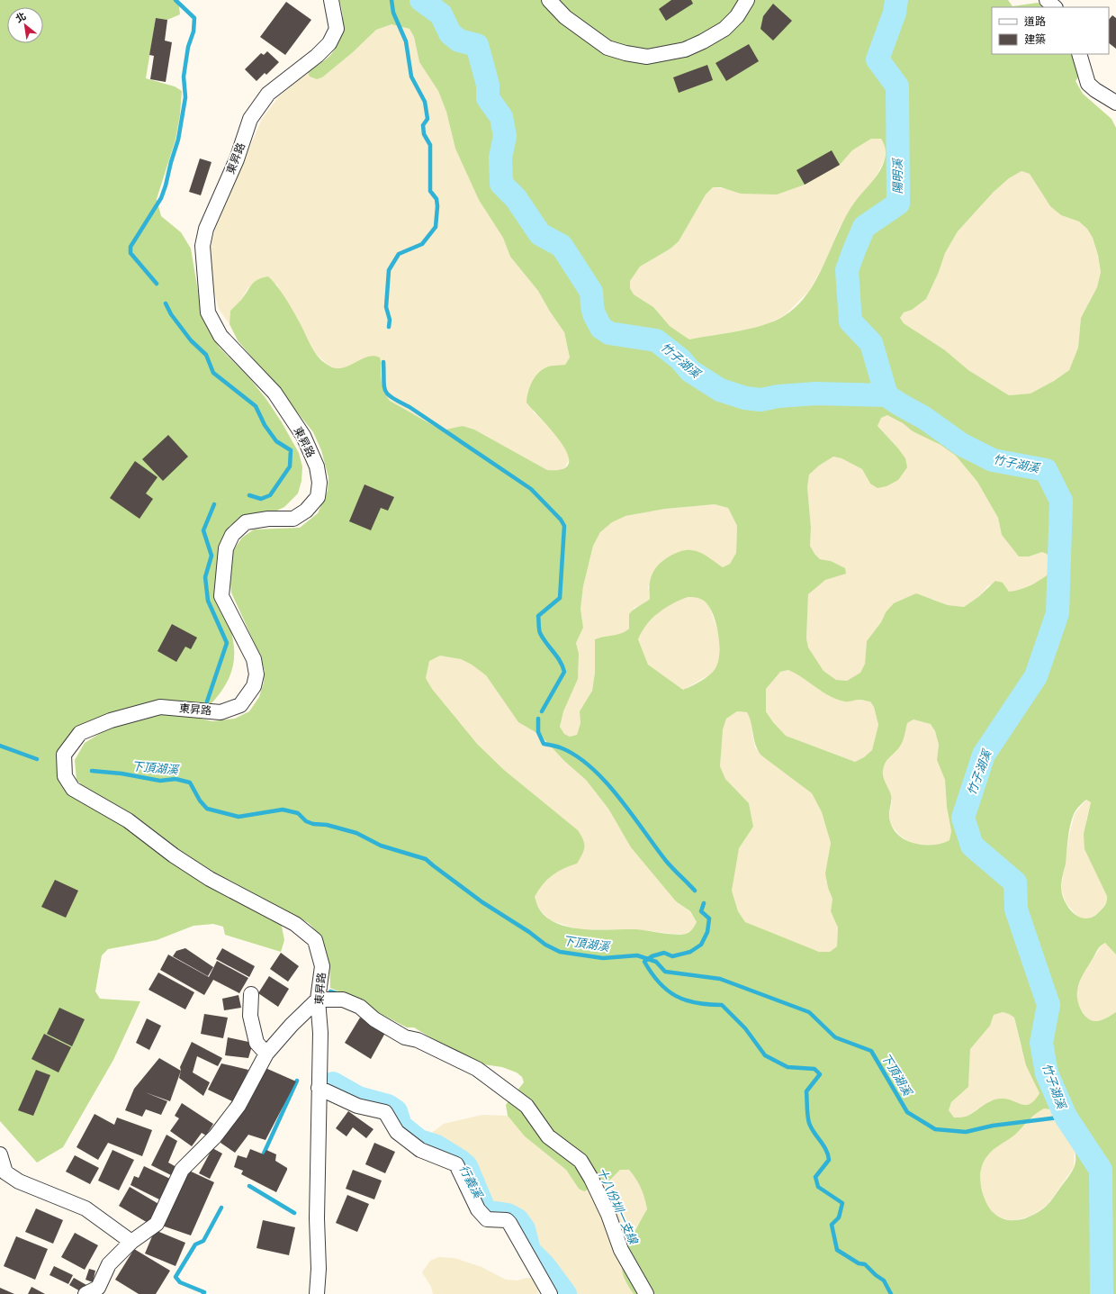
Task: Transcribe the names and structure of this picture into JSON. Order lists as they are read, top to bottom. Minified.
{"streets":{"street":["東昇路"]},"water":["陽明溪","竹子湖溪","下頂湖溪","行義溪","十八份圳一支線"],"legend":["道路","建築"],"north":"top left"}
